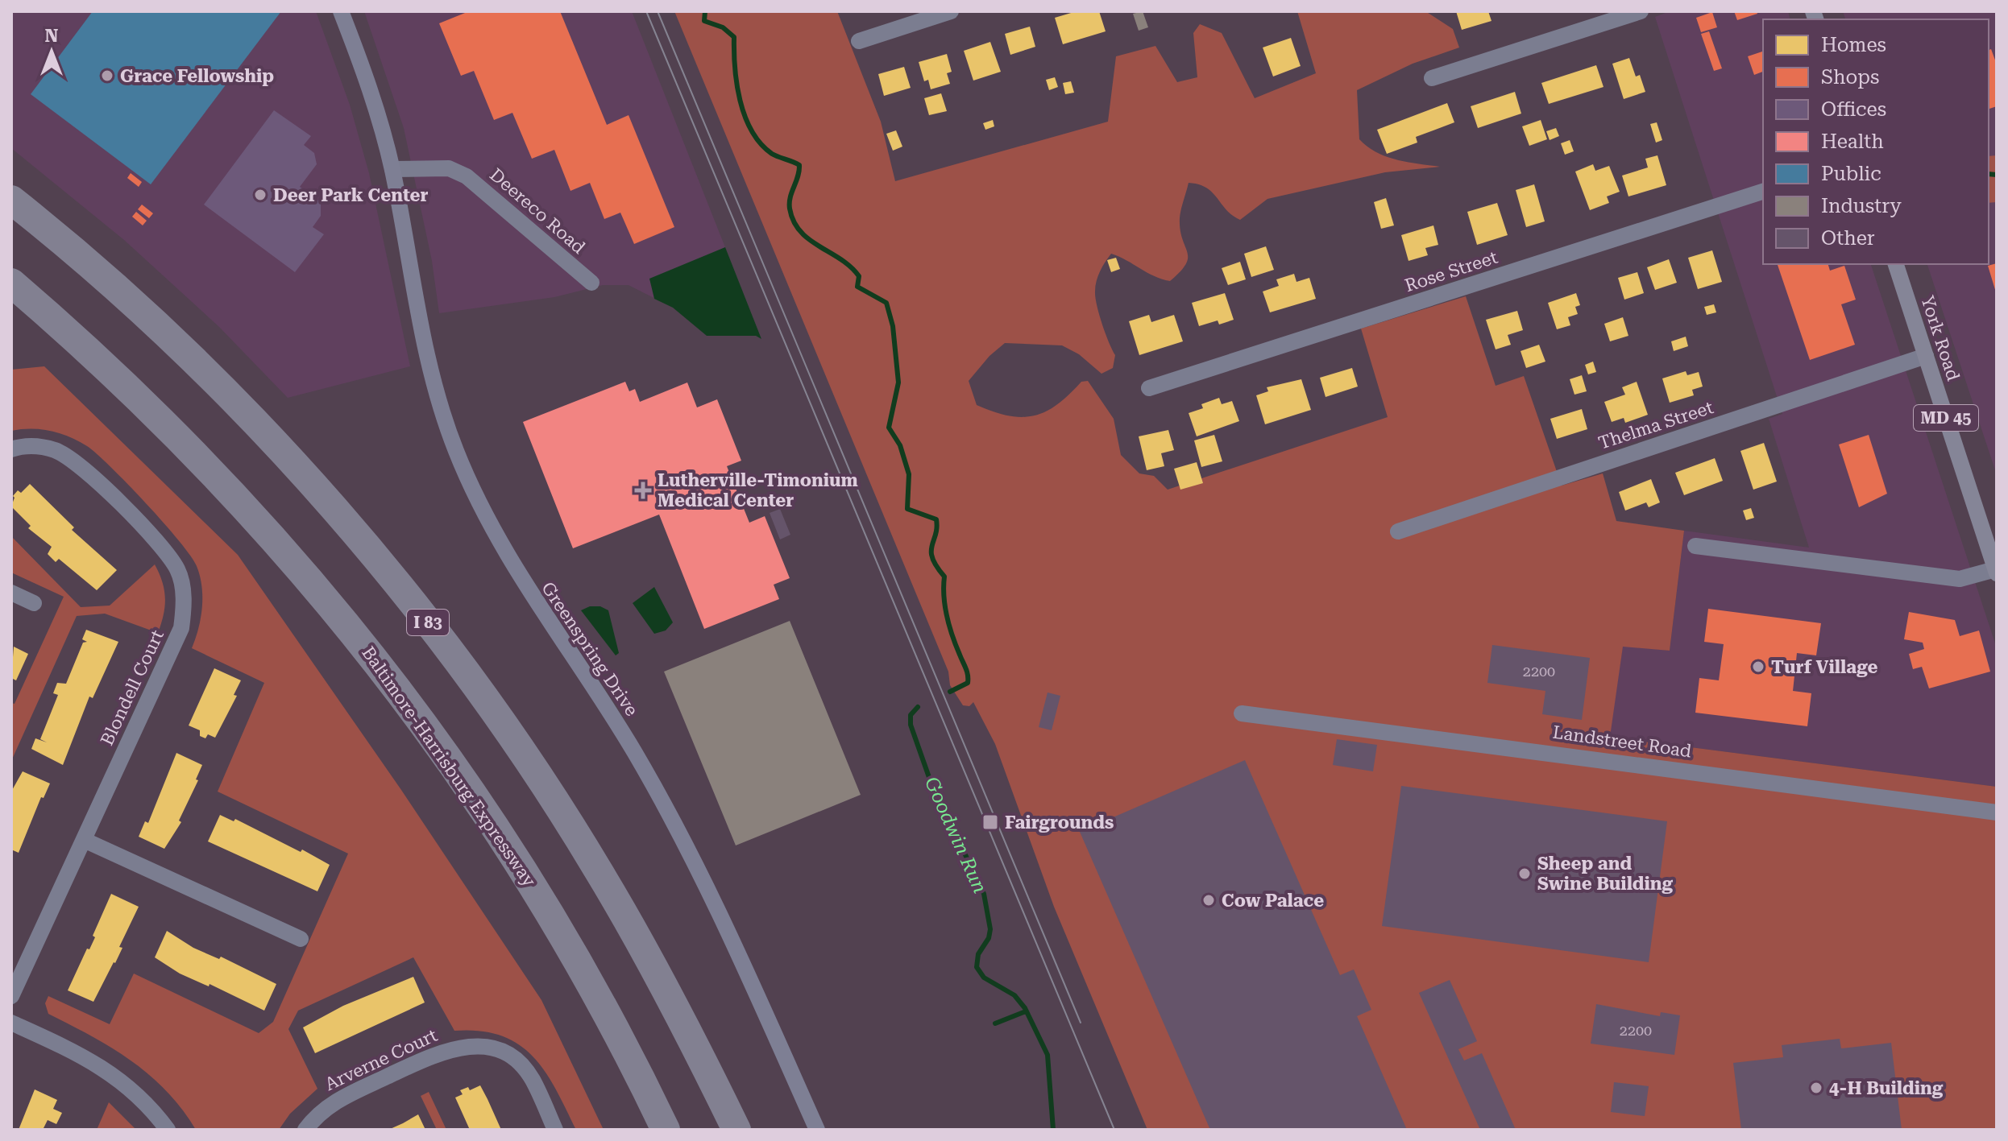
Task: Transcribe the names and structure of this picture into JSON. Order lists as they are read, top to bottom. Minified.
{"streets":{"highway":["I 83","Baltimore-Harrisburg Expressway"],"main road":["York Road","MD 45","Greenspring Drive"],"street":["Deereco Road","Rose Street","Thelma Street","Blondell Court","Landstreet Road","Arverne Court"]},"crossings":[["Deereco Road","Greenspring Drive"],["York Road","Thelma Street"]],"water":["Goodwin Run"],"places":{"other":["Grace Fellowship","Deer Park Center","Turf Village","Sheep and Swine Building","Cow Palace","4-H Building"],"health":["Lutherville-Timonium Medical Center"],"transit":["Fairgrounds"]},"house_numbers":["2200","2200"],"legend":["Homes","Shops","Offices","Health","Public","Industry","Other"],"north":"top"}
